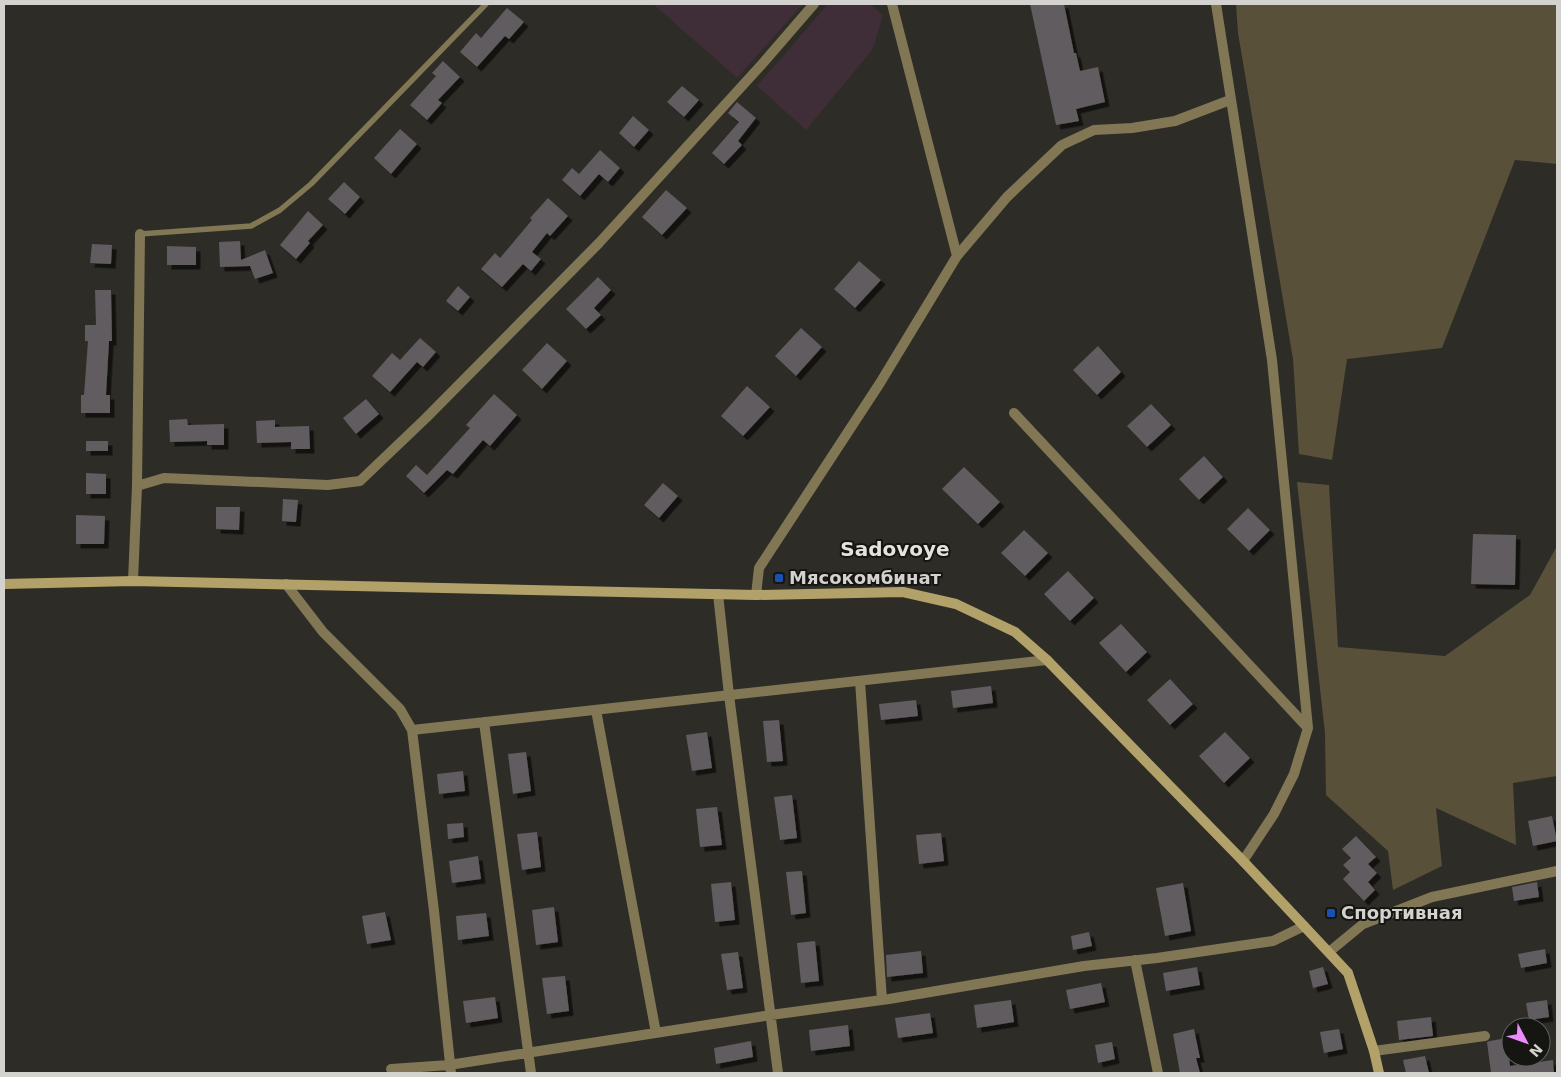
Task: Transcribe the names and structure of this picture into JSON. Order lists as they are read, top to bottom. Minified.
{"districts":["Sadovoye"],"places":{"transit":["Мясокомбинат","Спортивная"]},"north":"bottom right"}
